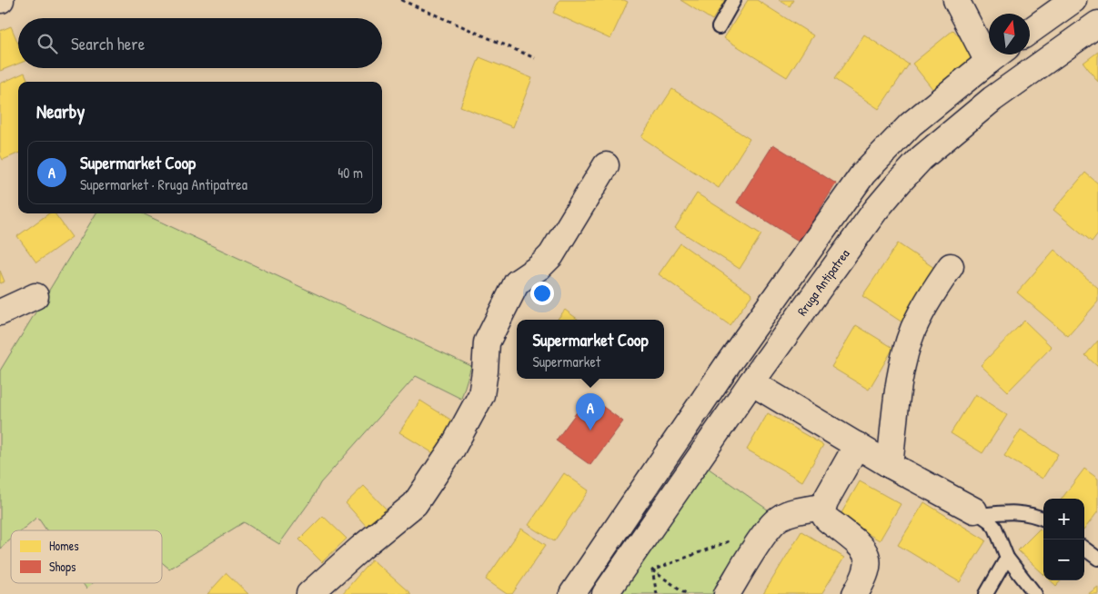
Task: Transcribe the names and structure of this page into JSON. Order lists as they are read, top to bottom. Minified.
{"streets":{"main road":["Rruga Antipatrea"]},"legend":["Homes","Shops"],"north":"top","page":{"search":"Search here","heading":"Nearby","list":[{"mark":"A","name":"Supermarket Coop","note":"Supermarket · Rruga Antipatrea","value":"40 m"}],"popup":["Supermarket Coop","Supermarket"],"pins":"A","map_buttons":["+","−"]}}
